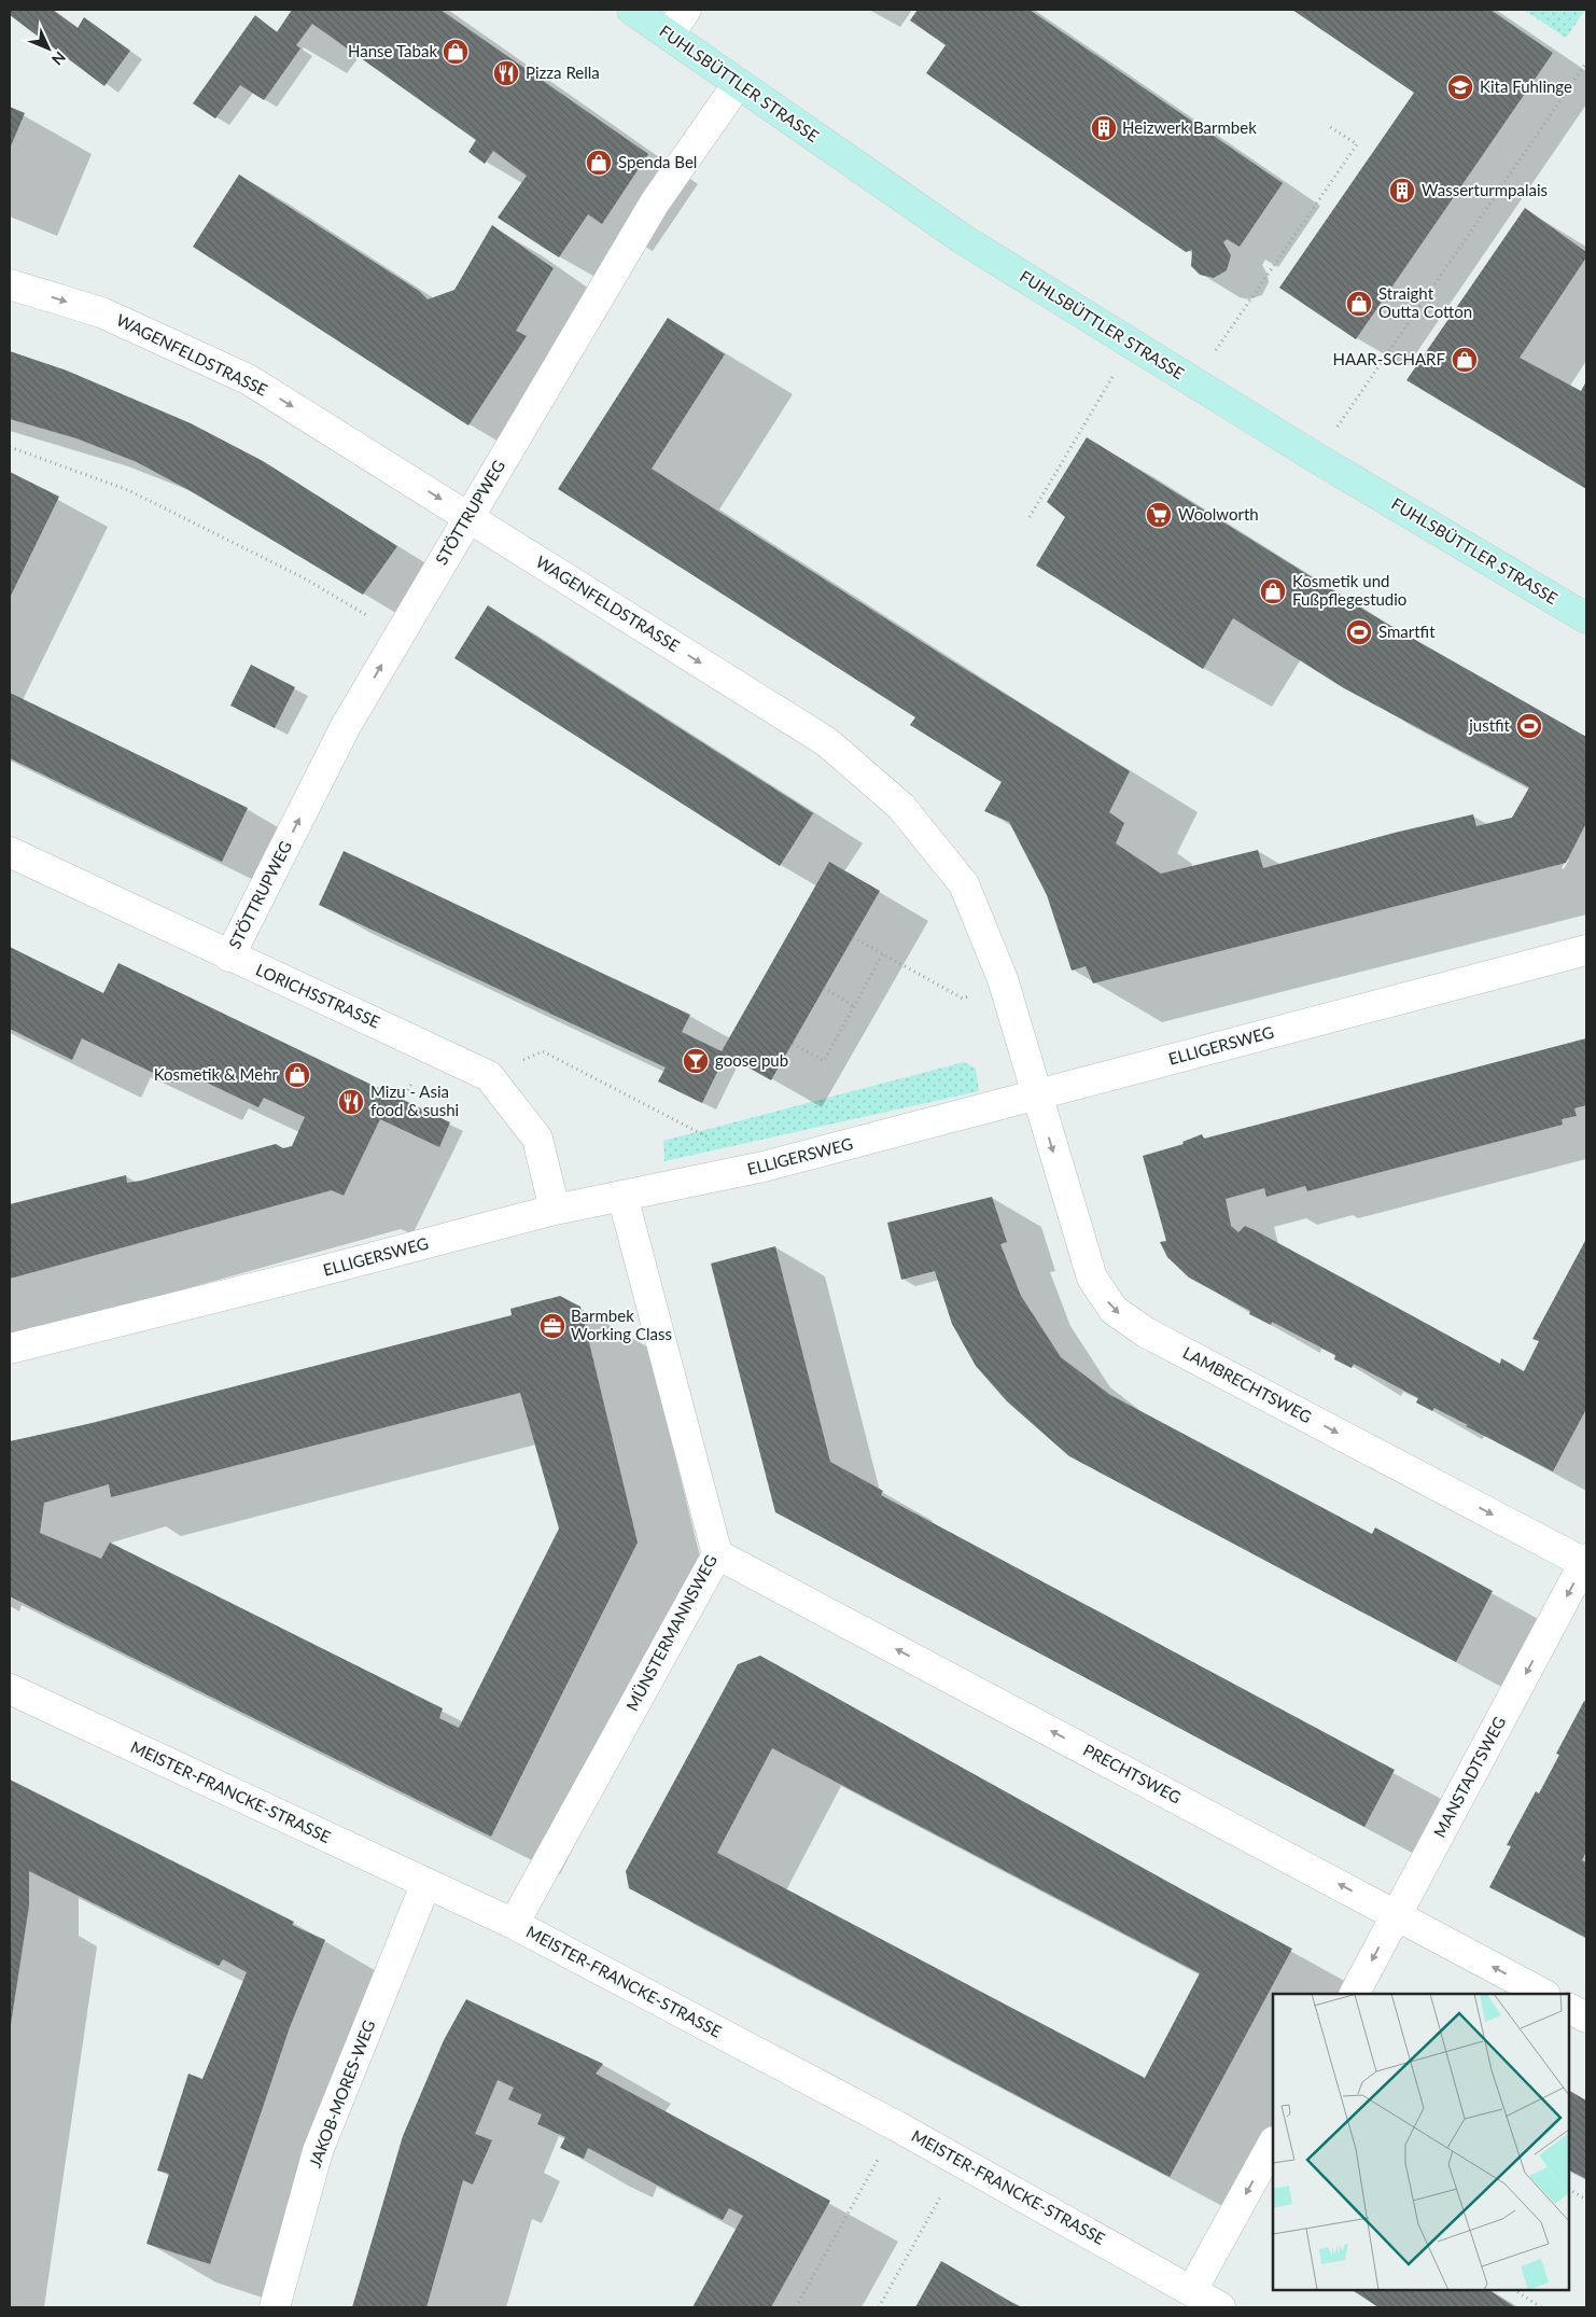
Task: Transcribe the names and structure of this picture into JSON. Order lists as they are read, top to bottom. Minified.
{"streets":{"main road":["FUHLSBÜTTLER STRASSE"],"street":["WAGENFELDSTRASSE","STÖTTRUPWEG","LORICHSSTRASSE","ELLIGERSWEG","LAMBRECHTSWEG","MÜNSTERMANNSWEG","PRECHTSWEG","MANSTADTSWEG","MEISTER-FRANCKE-STRASSE","JAKOB-MORES-WEG"]},"crossings":[["FUHLSBÜTTLER STRASSE","STÖTTRUPWEG"],["WAGENFELDSTRASSE","STÖTTRUPWEG"],["WAGENFELDSTRASSE","ELLIGERSWEG"],["WAGENFELDSTRASSE","LAMBRECHTSWEG"],["STÖTTRUPWEG","LORICHSSTRASSE"],["LORICHSSTRASSE","ELLIGERSWEG"],["ELLIGERSWEG","LAMBRECHTSWEG"],["ELLIGERSWEG","MÜNSTERMANNSWEG"],["LAMBRECHTSWEG","MANSTADTSWEG"],["MÜNSTERMANNSWEG","PRECHTSWEG"],["MÜNSTERMANNSWEG","MEISTER-FRANCKE-STRASSE"],["PRECHTSWEG","MANSTADTSWEG"],["MEISTER-FRANCKE-STRASSE","JAKOB-MORES-WEG"]],"one_way":["WAGENFELDSTRASSE","STÖTTRUPWEG","LAMBRECHTSWEG","PRECHTSWEG","MANSTADTSWEG"],"places":{"shop":["Hanse Tabak","Spenda Bel","Straight Outta Cotton","HAAR-SCHARF","Kosmetik und Fußpflegestudio","Kosmetik & Mehr"],"restaurant":["Pizza Rella","Mizu - Asia food & sushi"],"school or university":["Kita Fuhlinge"],"building":["Heizwerk Barmbek","Wasserturmpalais"],"supermarket":["Woolworth"],"sports":["Smartfit","justfit"],"bar":["goose pub"],"office":["Barmbek Working Class"]},"north":"bottom right"}
